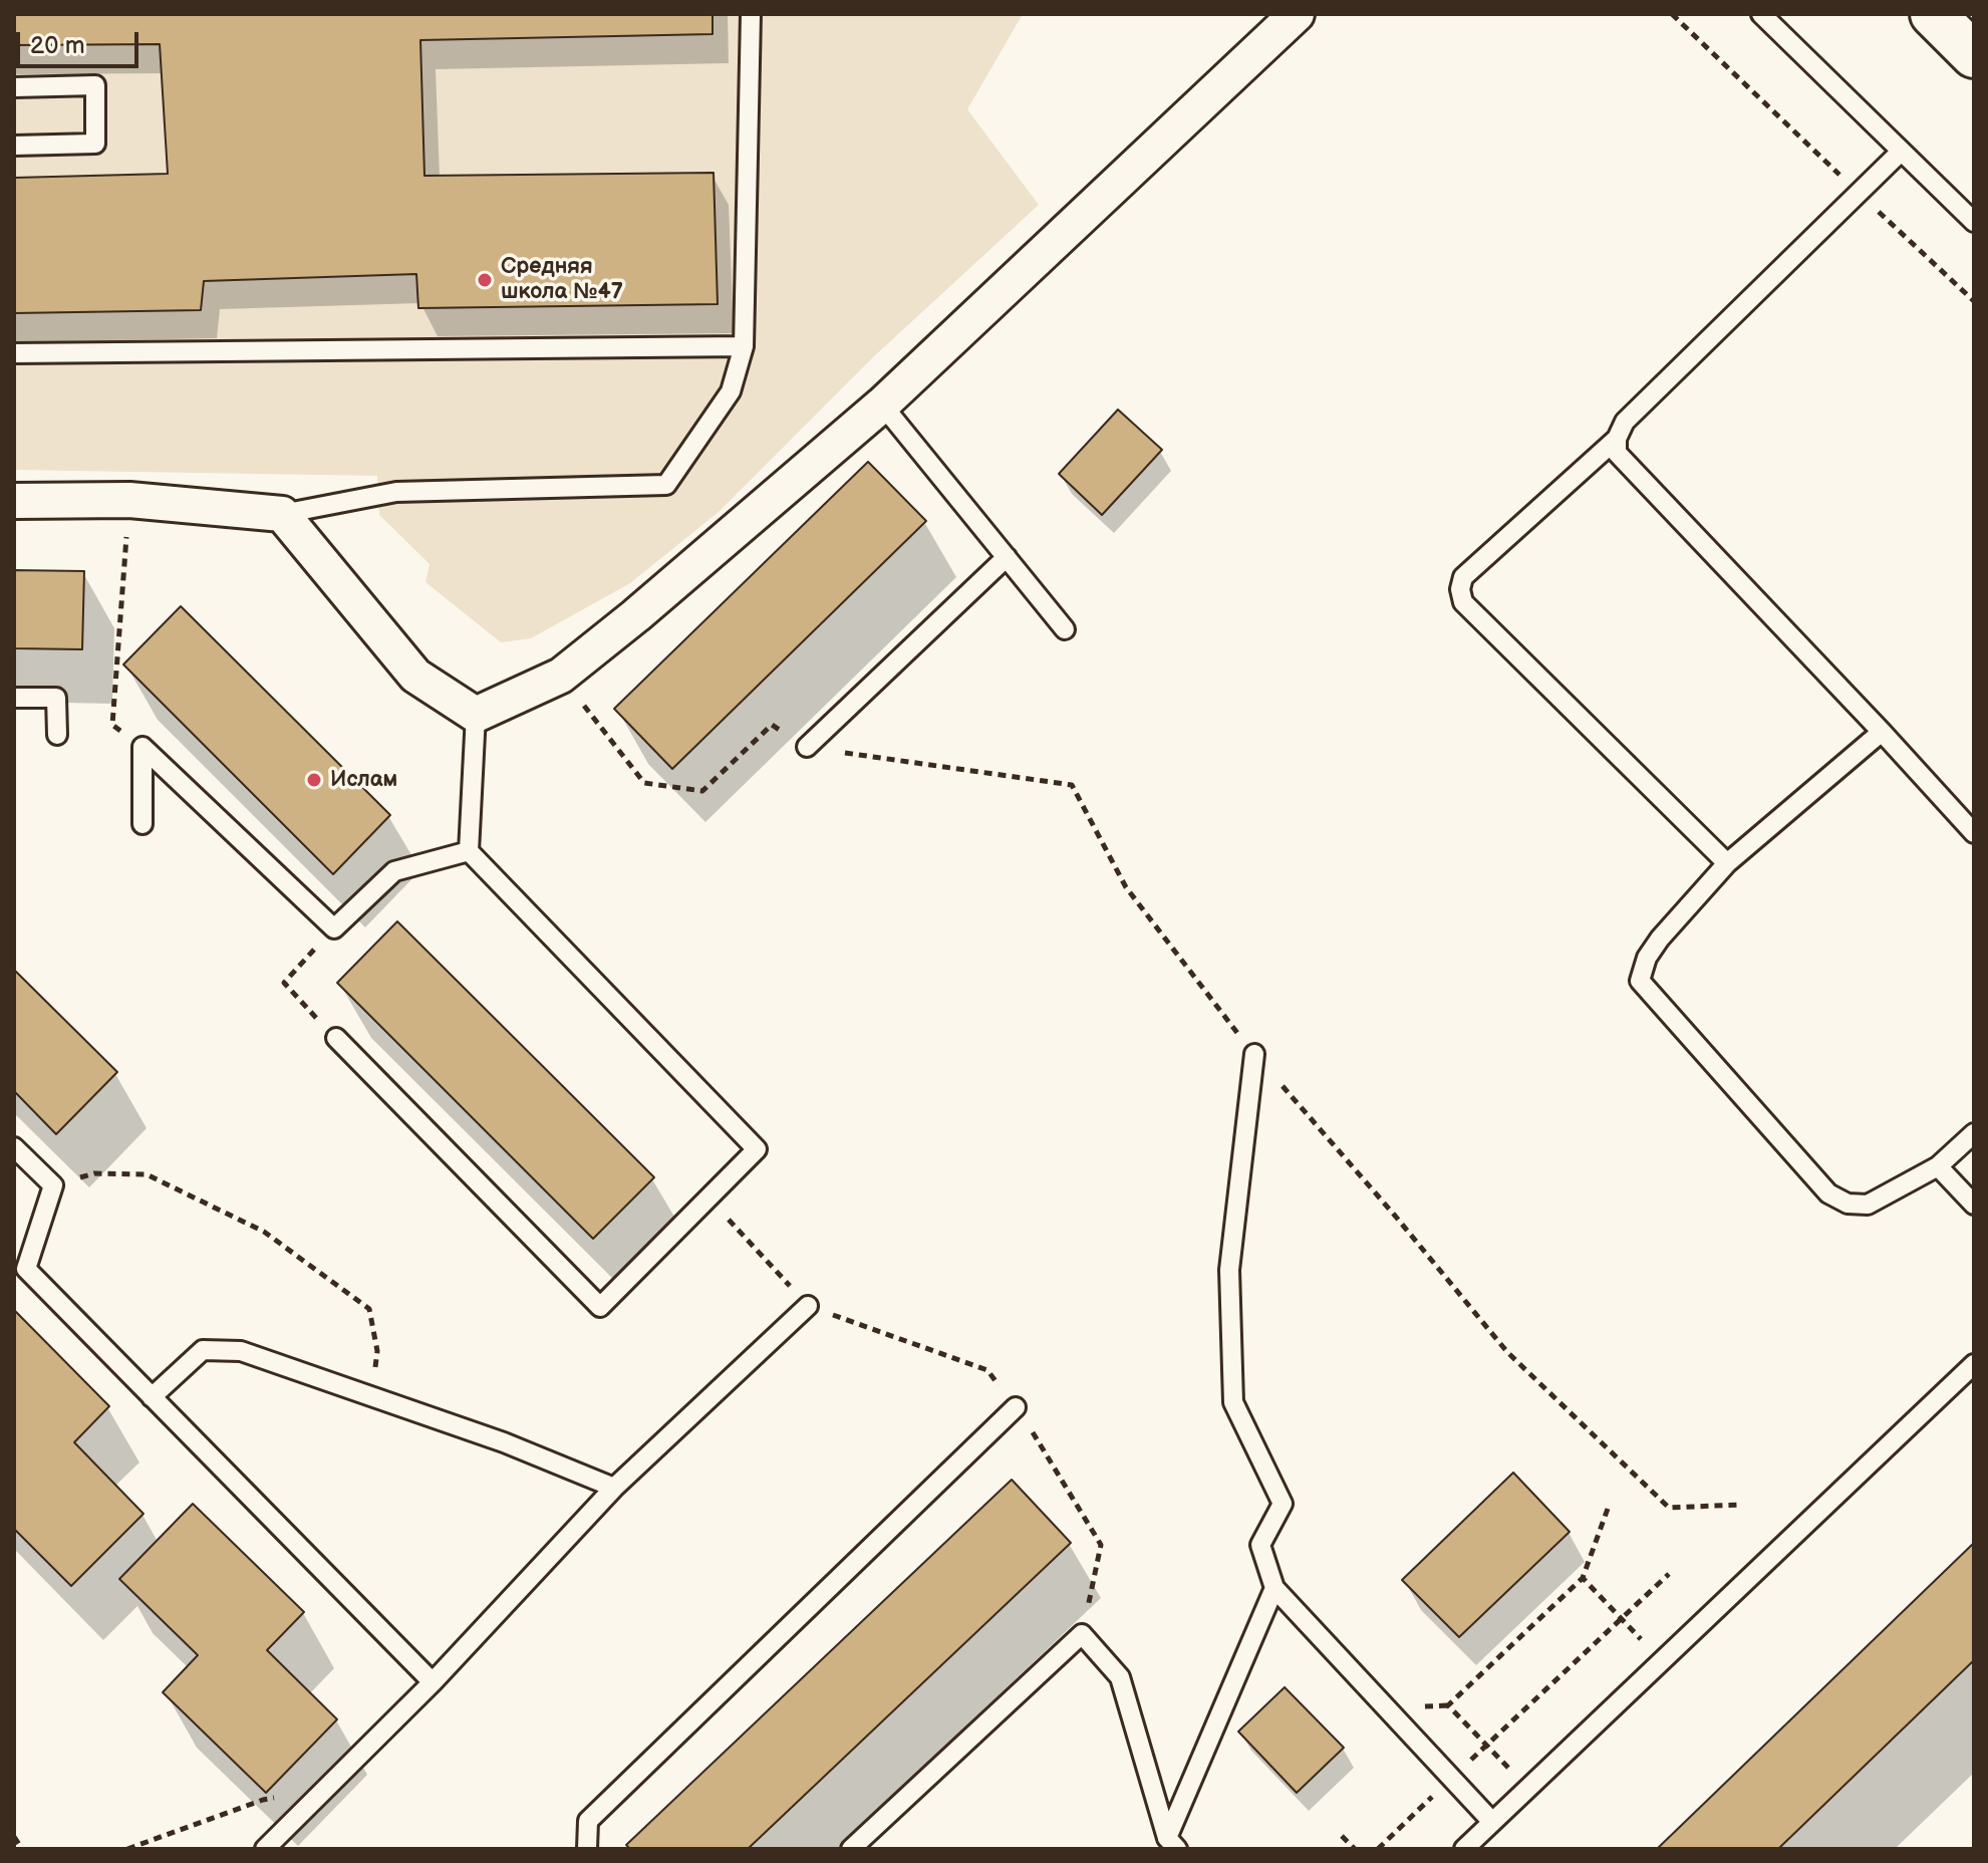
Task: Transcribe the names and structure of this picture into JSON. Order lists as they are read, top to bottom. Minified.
{"places":["Средняя школа №47","Ислам"],"scale_bar":"20 m"}
